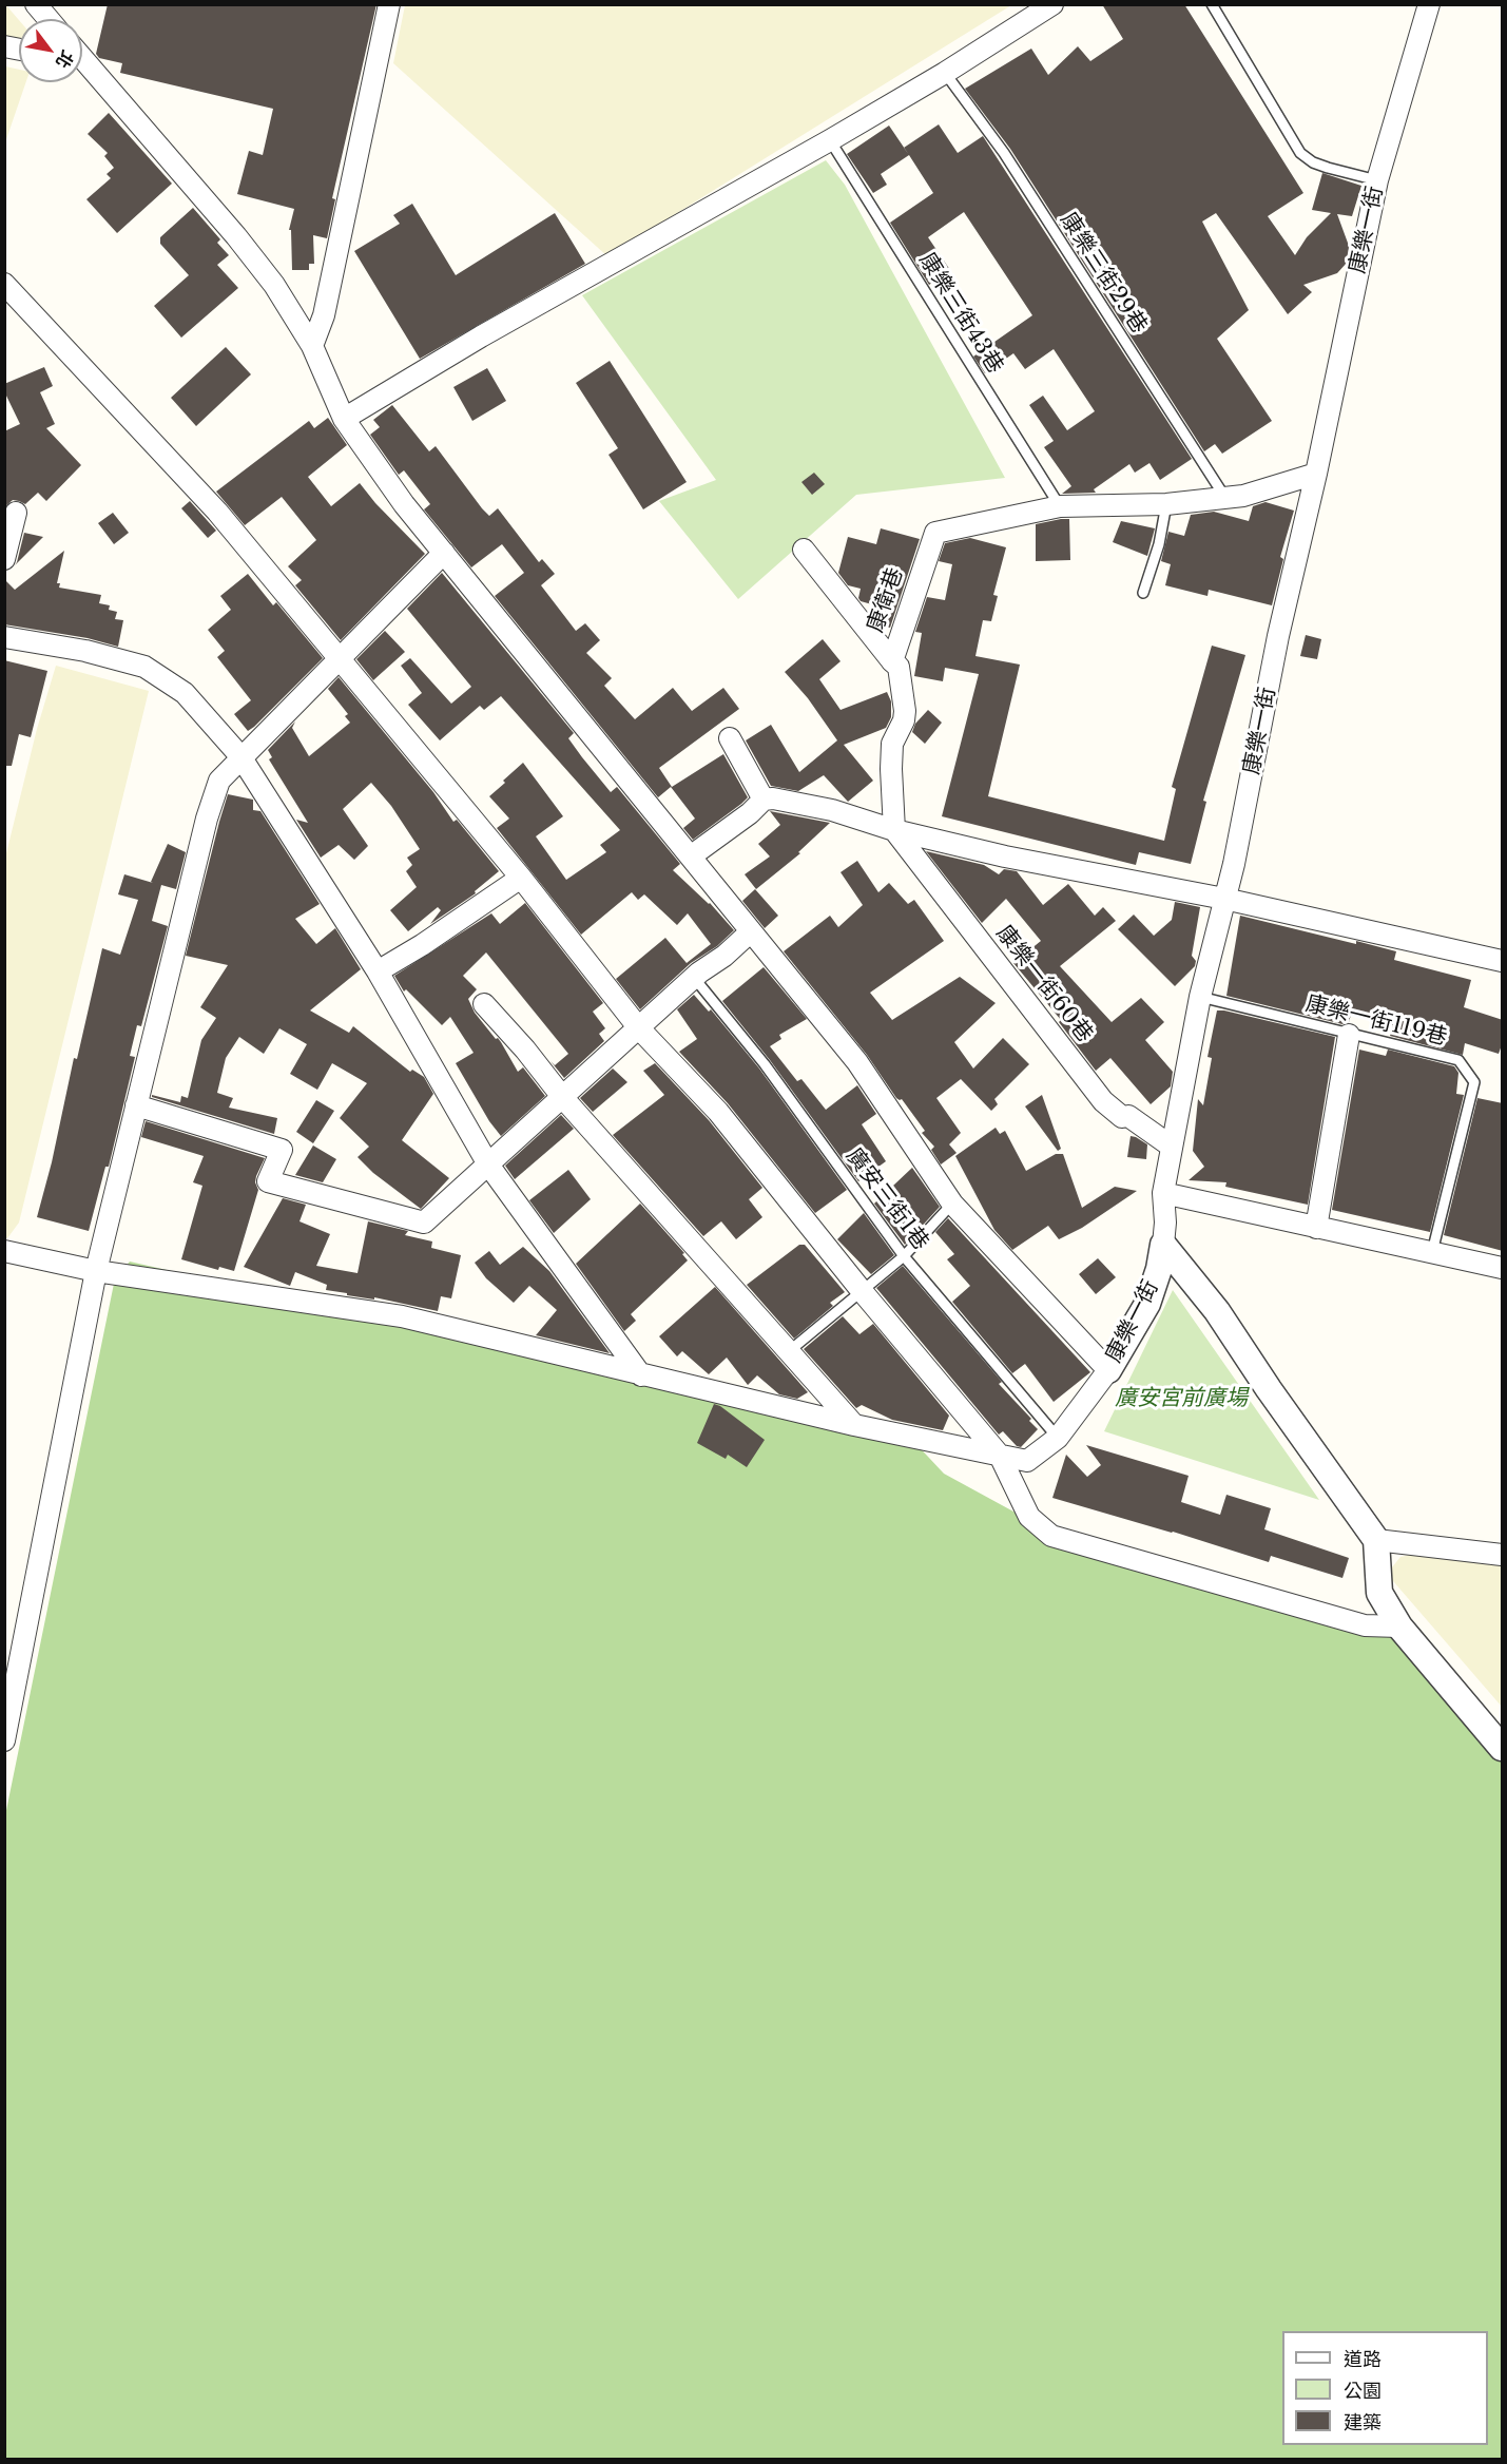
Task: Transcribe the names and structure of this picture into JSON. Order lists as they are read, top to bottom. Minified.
{"streets":{"street":["康樂一街","康衛巷","康樂一街60巷"],"lane":["康樂三街29巷","康樂三街43巷","康樂一街119巷","廣安三街1巷"]},"crossings":[["康樂一街","康樂一街60巷"],["康樂一街","康樂一街119巷"],["康樂一街","廣安三街1巷"],["康樂三街43巷","康衛巷"],["康衛巷","康樂一街60巷"]],"parks":["廣安宮前廣場"],"legend":["道路","公園","建築"],"north":"bottom right"}
